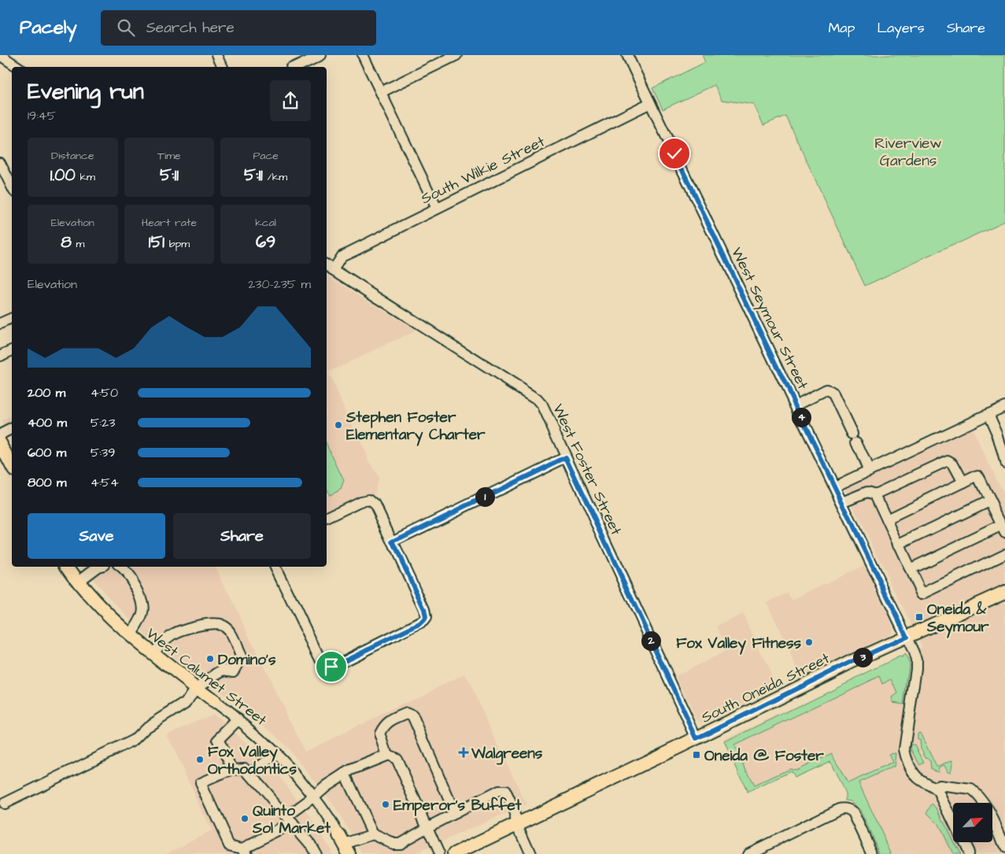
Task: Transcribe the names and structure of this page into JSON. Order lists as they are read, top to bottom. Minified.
{"streets":{"main road":["West Calumet Street","South Oneida Street"],"street":["South Wilkie Street","West Seymour Street","West Foster Street"]},"crossings":[["South Wilkie Street","West Seymour Street"],["South Wilkie Street","West Foster Street"],["West Seymour Street","South Oneida Street"],["West Foster Street","South Oneida Street"]],"parks":["Riverview Gardens"],"places":{"other":["Stephen Foster Elementary Charter","Fox Valley Fitness","Domino's","Fox Valley Orthodontics","Emperor's Buffet","Quinto Sol Market"],"transit":["Oneida & Seymour","Oneida @ Foster"],"health":["Walgreens"]},"north":"top right","page":{"header":"Pacely","search":"Search here","nav":["Map","Layers","Share"],"heading":["Evening run","19:45"],"stats":[["Distance","1.00 km"],["Time","5:11"],["Pace","5:11 /km"],["Elevation","8 m"],["Heart rate","151 bpm"],["kcal","69"]],"chart":["Elevation","230–235 m"],"list":[{"name":"200 m","note":"4:50"},{"name":"400 m","note":"5:23"},{"name":"600 m","note":"5:39"},{"name":"800 m","note":"4:54"}],"pins":["4","1","2","3"],"buttons":["Save","Share"]}}
